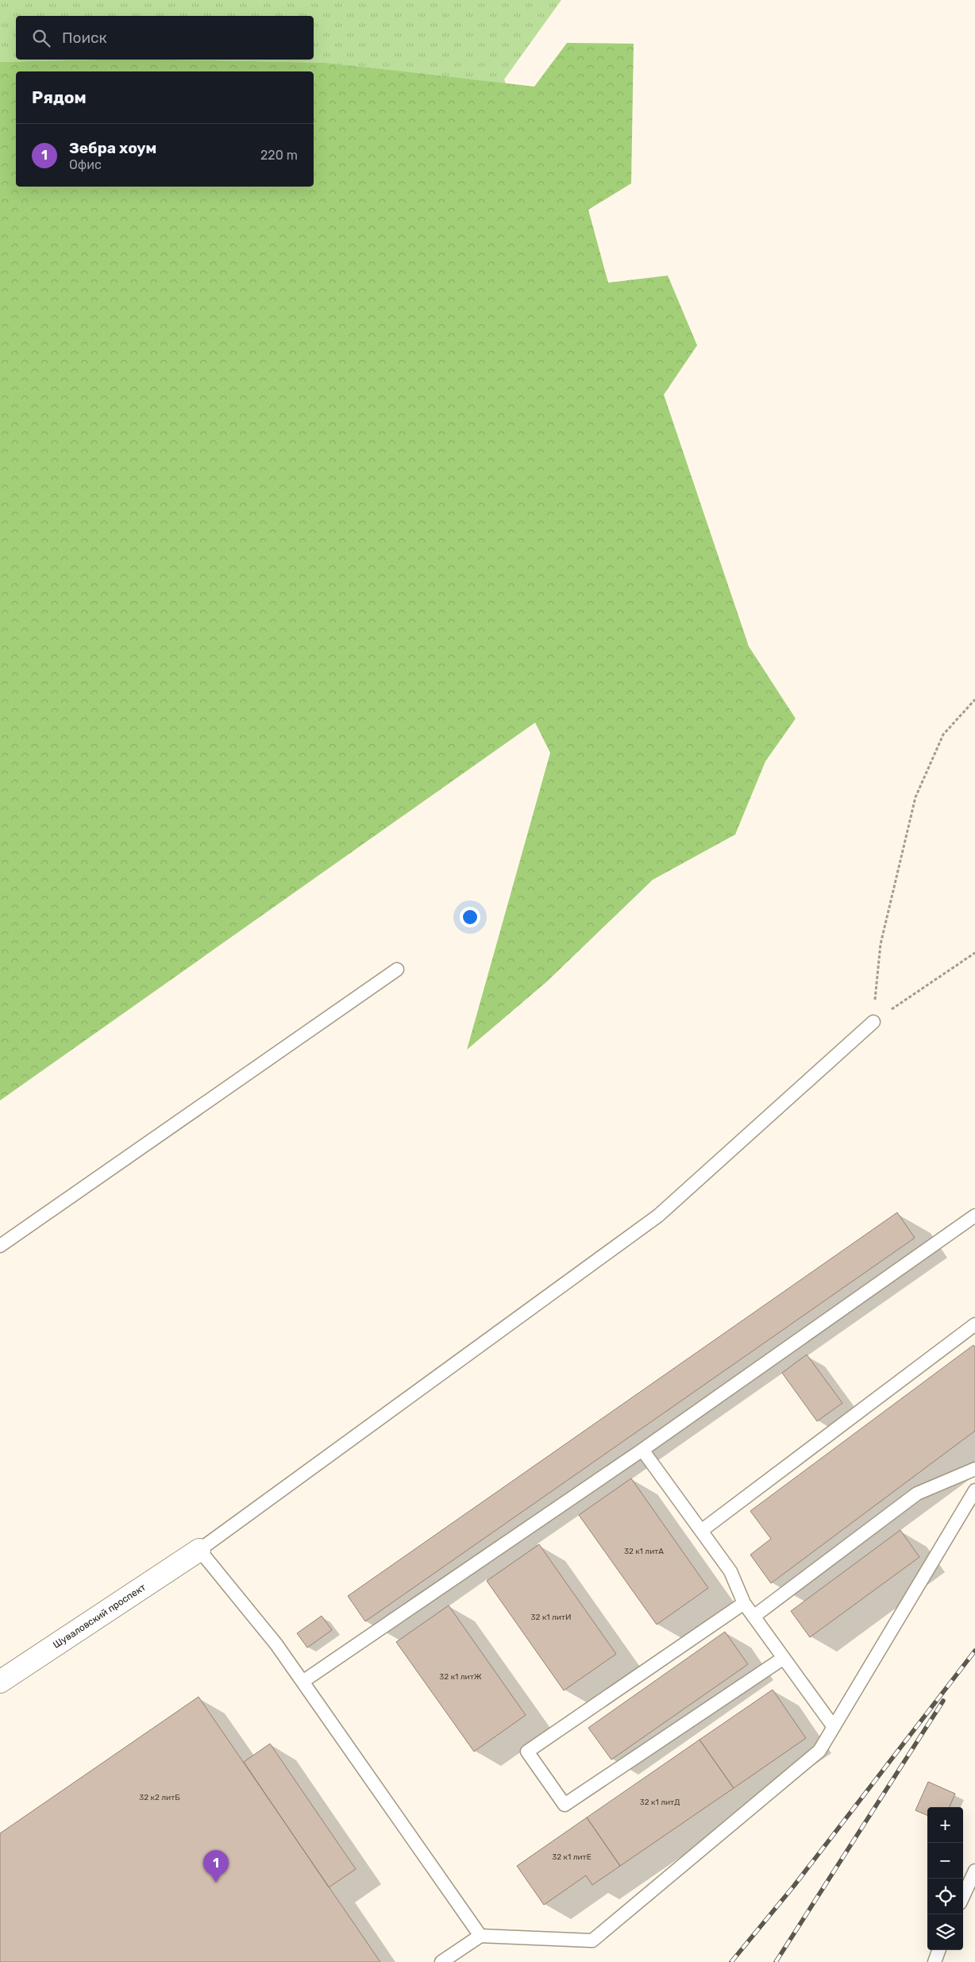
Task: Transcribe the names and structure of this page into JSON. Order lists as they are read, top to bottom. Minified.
{"streets":{"street":["Шуваловский проспект"]},"house_numbers":["32 к1 литА","32 к1 литИ","32 к1 литЖ","32 к2 литБ","32 к1 литД","32 к1 литЕ"],"page":{"search":"Поиск","heading":"Рядом","list":[{"mark":"1","name":"Зебра хоум","note":"Офис","value":"220 m"}],"map_buttons":["+","−"],"pins":"1"}}
